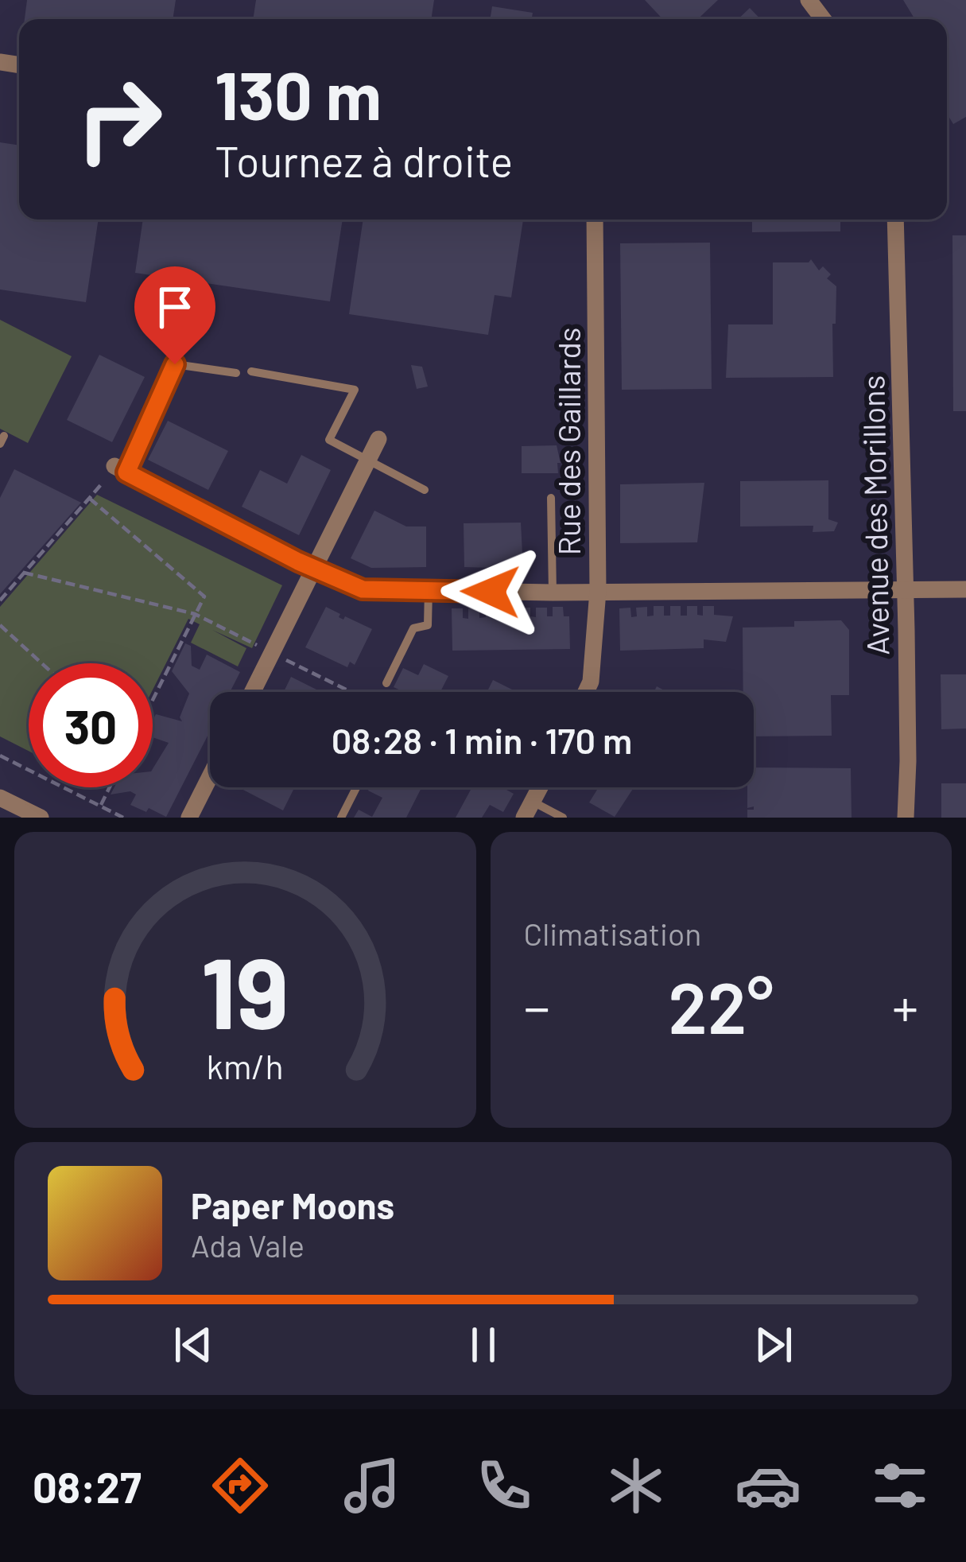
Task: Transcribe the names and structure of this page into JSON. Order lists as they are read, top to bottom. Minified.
{"streets":{"street":["Rue des Gaillards","Avenue des Morillons"]},"crossings":[["Rue des Gaillards","Avenue des Morillons"]],"page":{"turn":["130 m","Tournez à droite"],"limit":"30","trip":"08:28 · 1 min · 170 m","tile":"Climatisation","heat":["−","22°","+"],"song":["Paper Moons","Ada Vale"],"tabs":"08:27","gauge":["19","km/h"]}}
